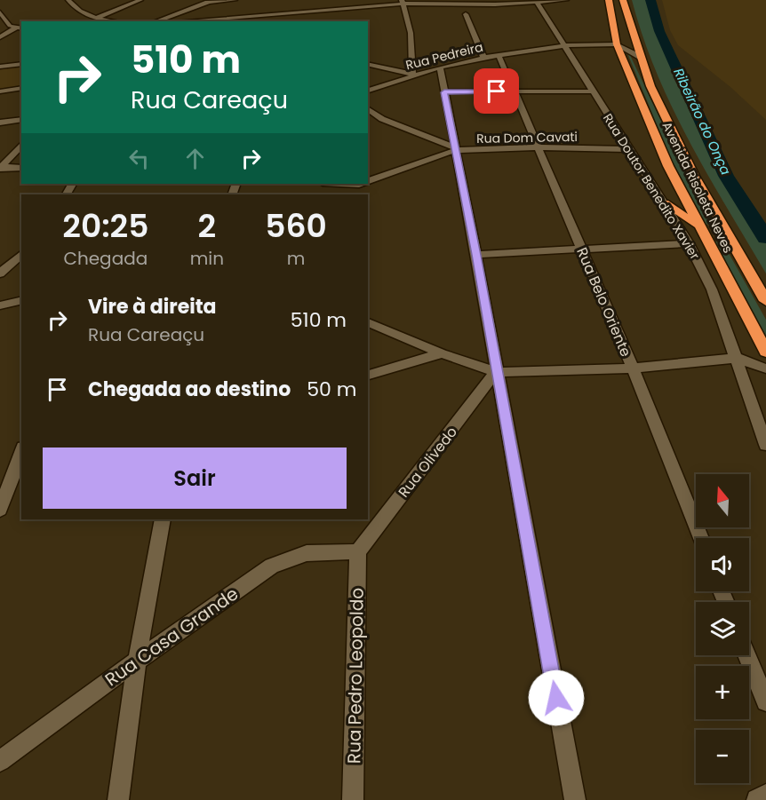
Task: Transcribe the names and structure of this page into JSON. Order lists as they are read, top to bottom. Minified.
{"streets":{"highway":["Avenida Risoleta Neves"],"street":["Rua Pedreira","Rua Dom Cavati","Rua Doutor Benedito Xavier","Rua Belo Oriente","Rua Olivedo","Rua Casa Grande","Rua Pedro Leopoldo"]},"crossings":[["Rua Pedreira","Rua Doutor Benedito Xavier"],["Rua Pedreira","Avenida Risoleta Neves"],["Rua Pedreira","Rua Belo Oriente"],["Rua Dom Cavati","Rua Doutor Benedito Xavier"],["Rua Dom Cavati","Rua Belo Oriente"],["Rua Olivedo","Rua Casa Grande"],["Rua Olivedo","Rua Pedro Leopoldo"],["Rua Casa Grande","Rua Pedro Leopoldo"]],"water":["Ribeirão do Onça"],"north":"top","page":{"turn":["510 m","Rua Careaçu"],"eta":["20:25","Chegada","2","min","560","m"],"list":[{"name":"Vire à direita","note":"Rua Careaçu","value":"510 m"},{"name":"Chegada ao destino","value":"50 m"}],"buttons":"Sair","map_buttons":["+","−"]}}
